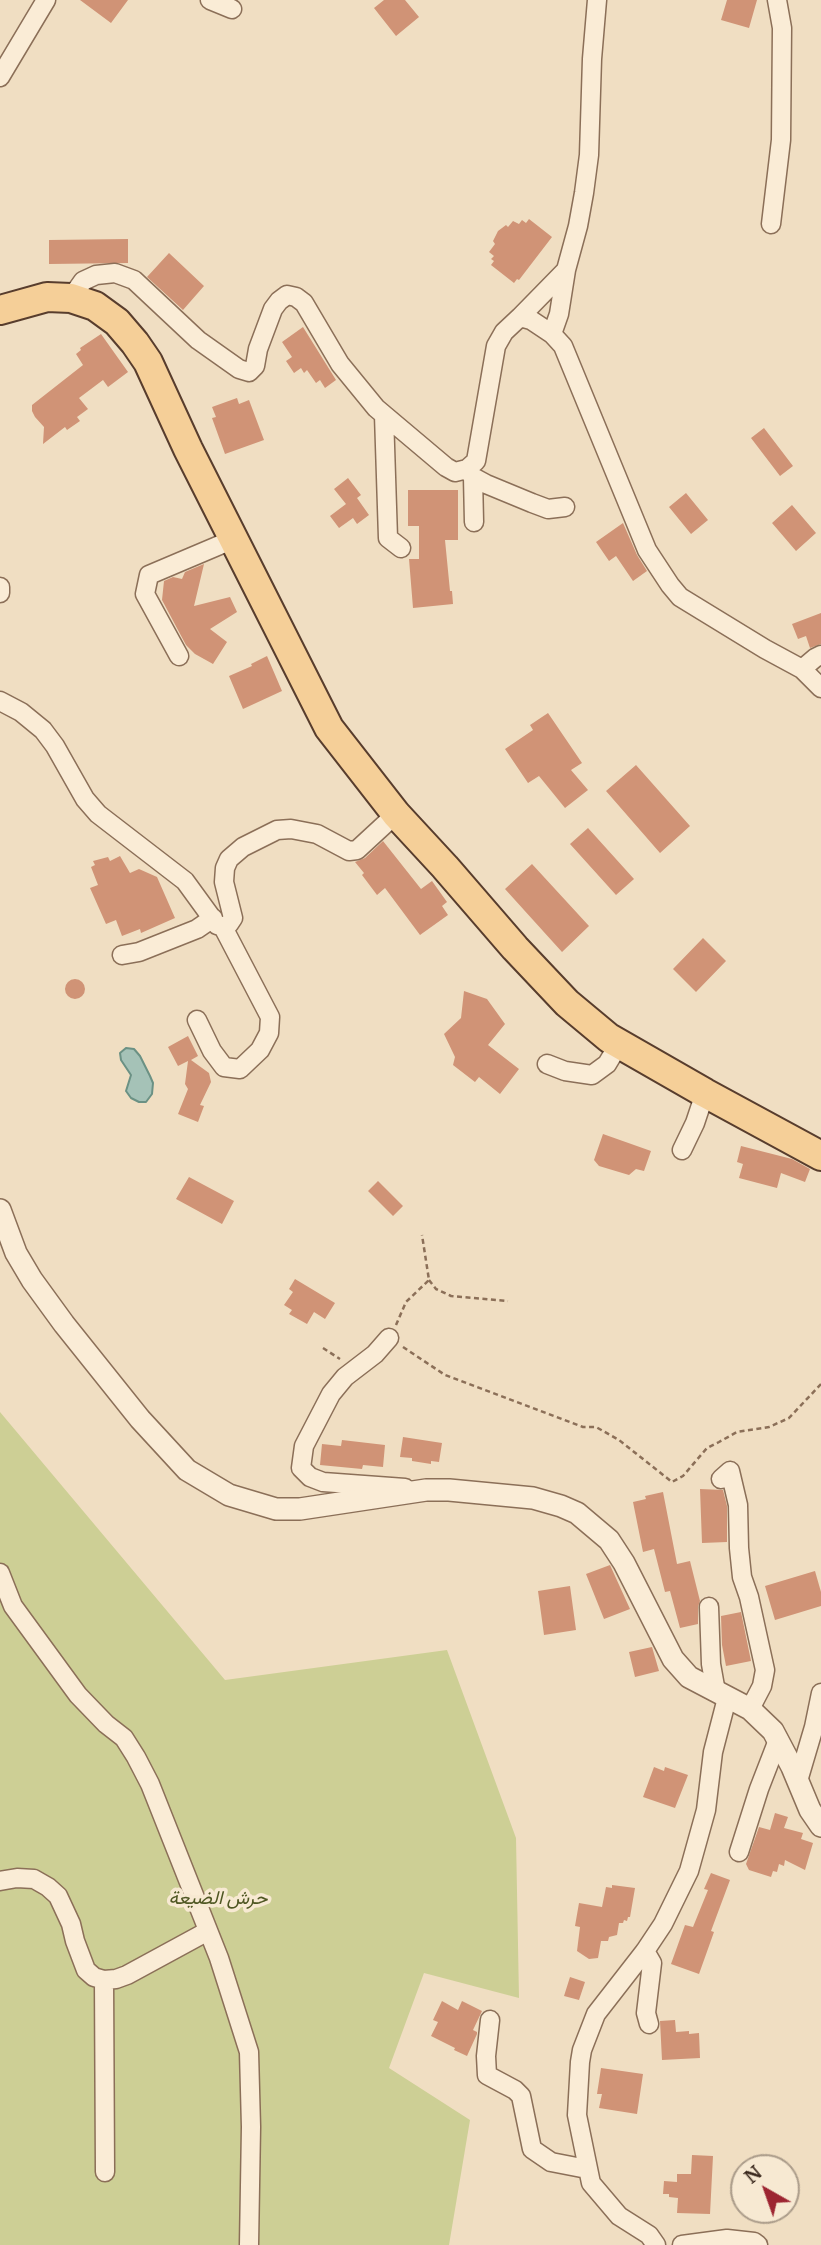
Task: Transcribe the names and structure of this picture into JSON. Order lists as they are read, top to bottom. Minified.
{"parks":["حرش الضيعة"],"north":"top left"}
